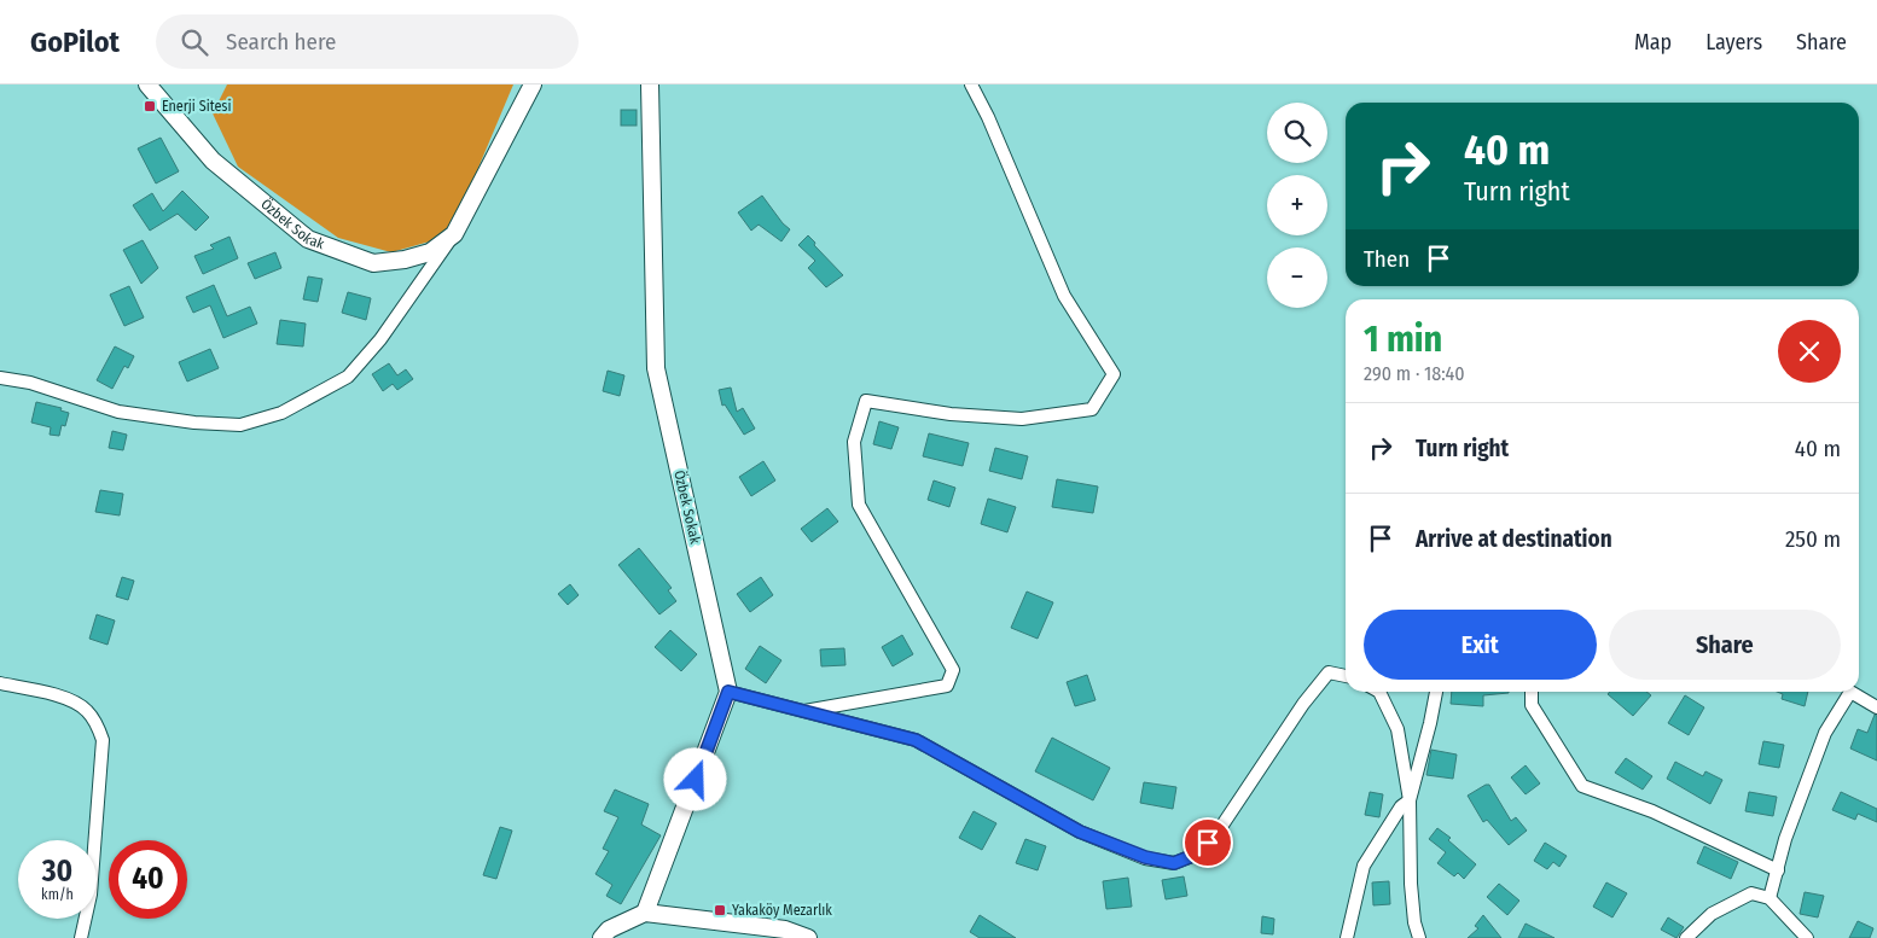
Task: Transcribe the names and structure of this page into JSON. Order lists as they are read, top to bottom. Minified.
{"streets":{"street":["Özbek Sokak"]},"places":{"transit":["Enerji Sitesi","Yakaköy Mezarlık"]},"page":{"header":"GoPilot","search":"Search here","nav":["Map","Layers","Share"],"map_buttons":["+","−"],"turn":["40 m","Turn right"],"then":"Then","heading":["1 min","290 m · 18:40"],"list":[{"name":"Turn right","value":"40 m"},{"name":"Arrive at destination","value":"250 m"}],"buttons":["Exit","Share"],"speed":"30 km/h","limit":"40"}}
